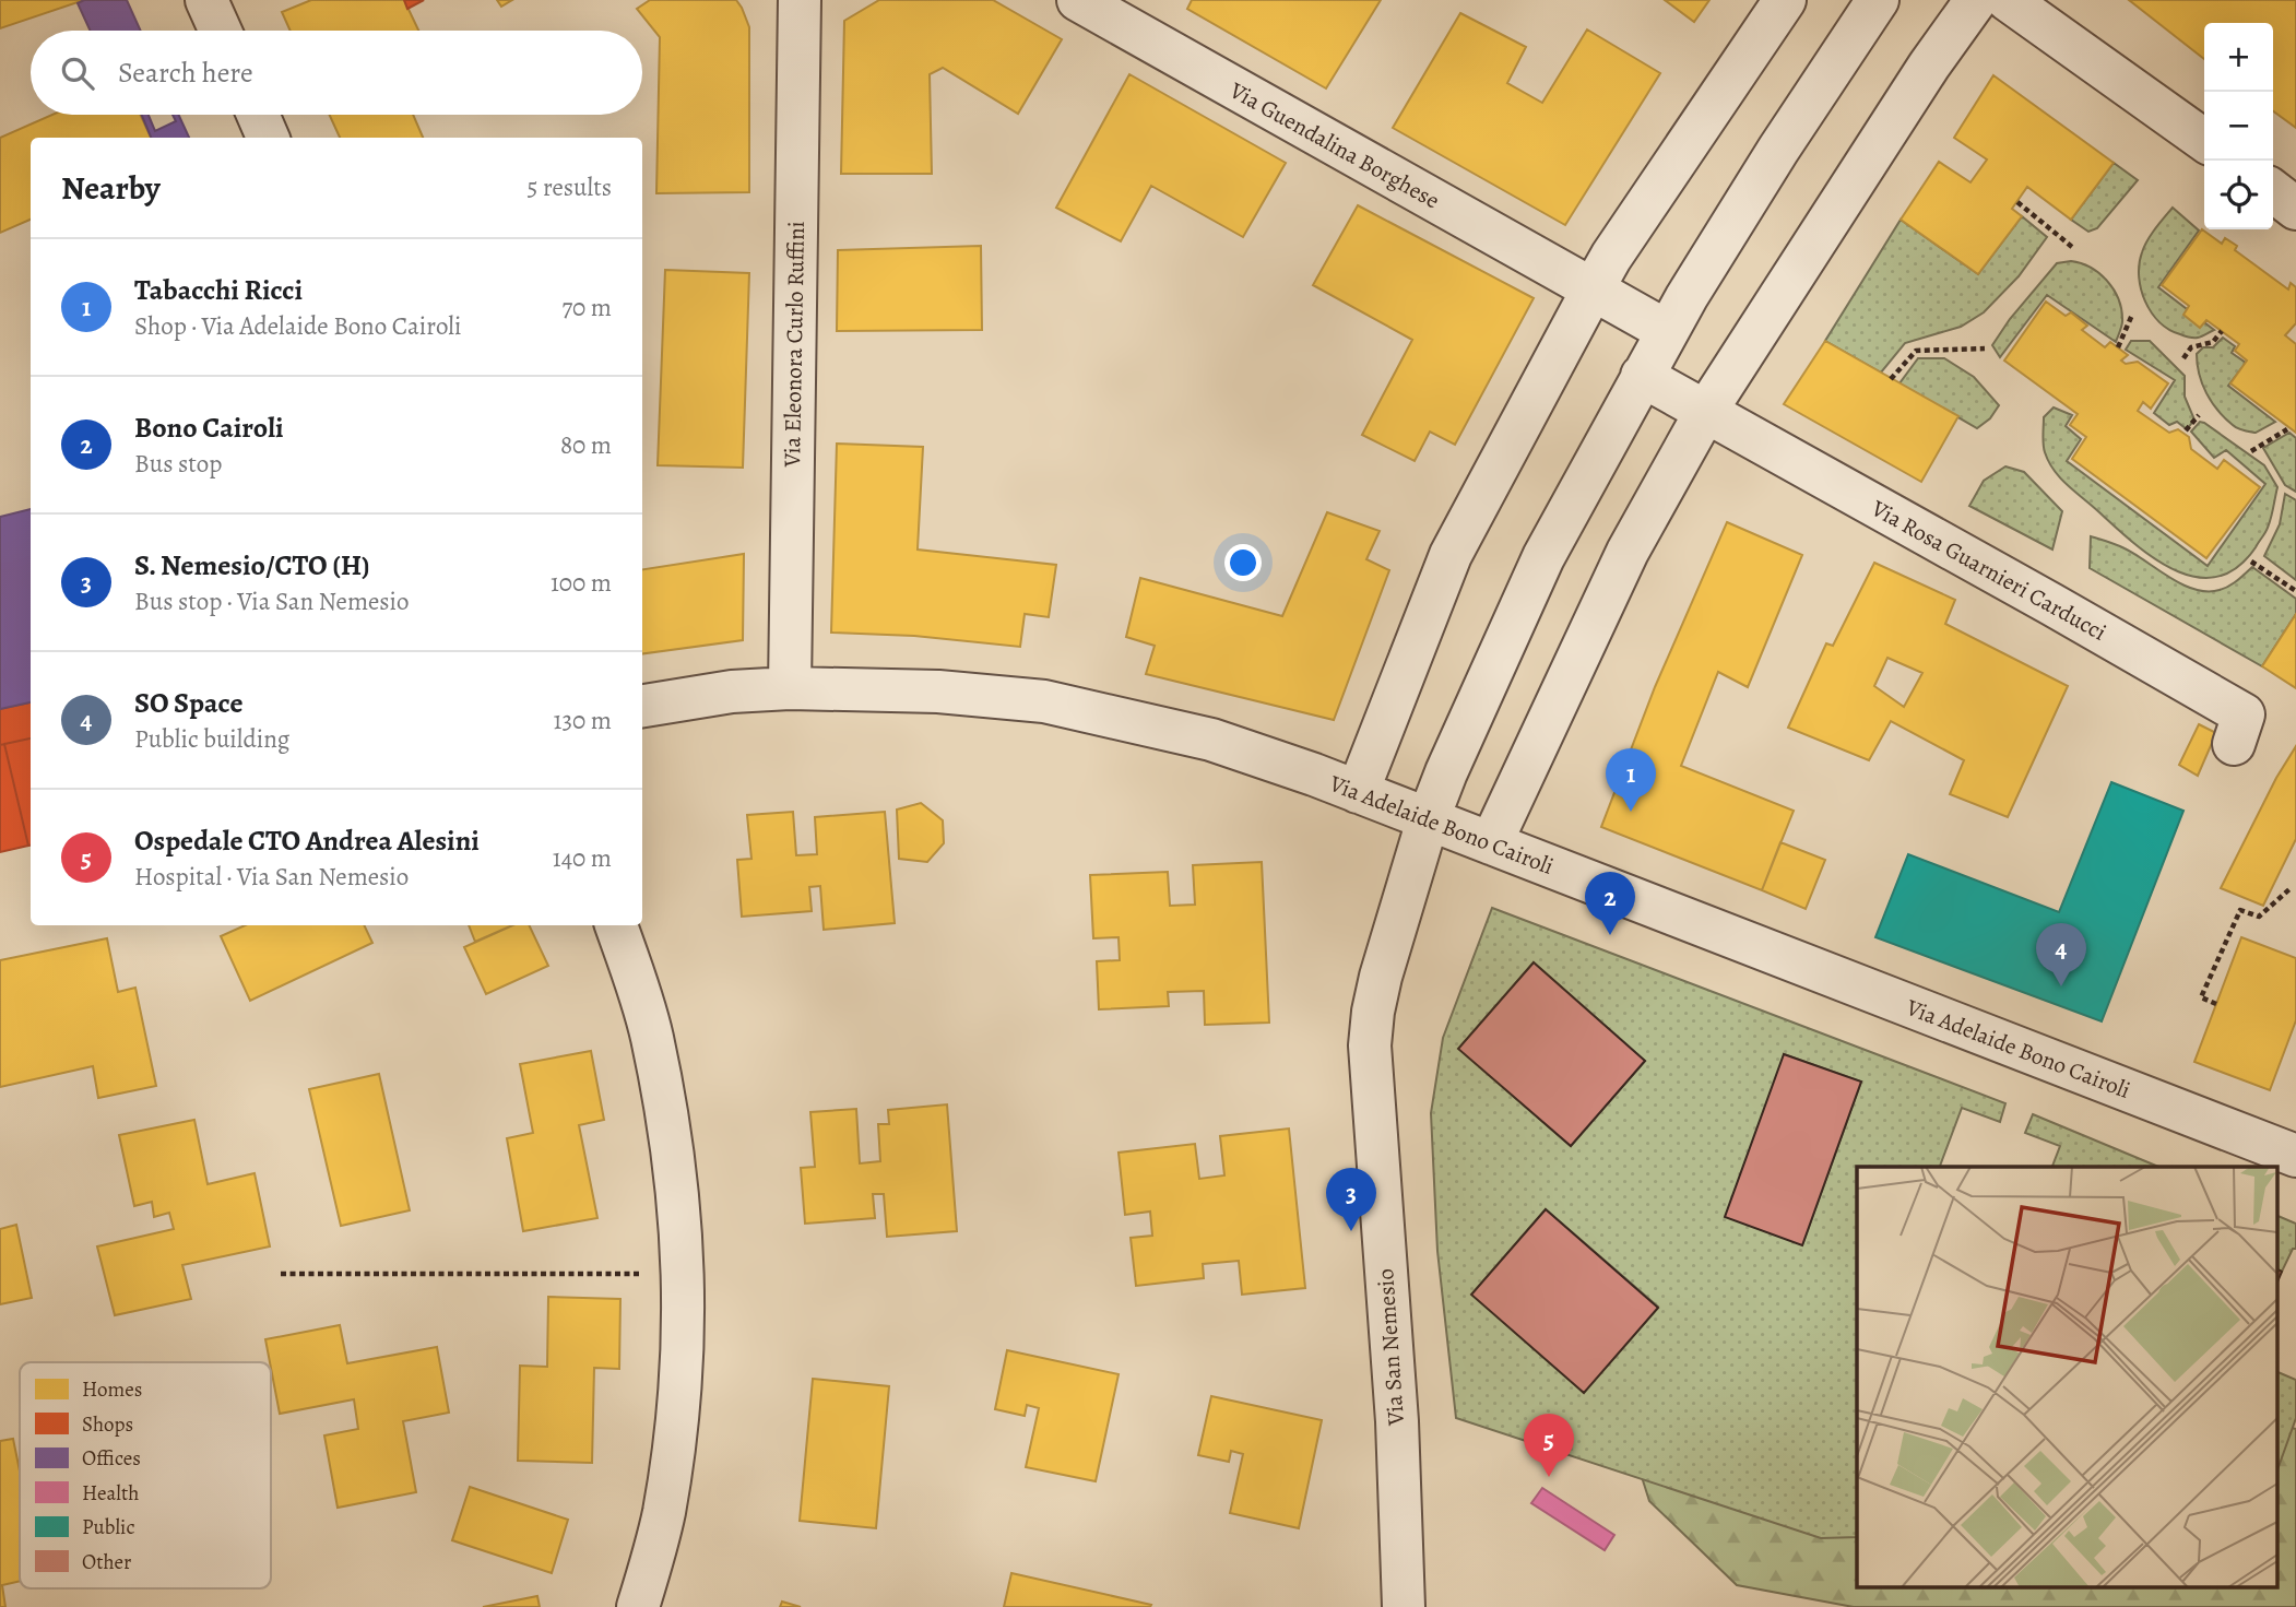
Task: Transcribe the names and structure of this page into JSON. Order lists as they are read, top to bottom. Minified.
{"streets":{"street":["Via Guendalina Borghese","Via Eleonora Curlo Ruffini","Via Rosa Guarnieri Carducci","Via Adelaide Bono Cairoli","Via San Nemesio"]},"crossings":[["Via Eleonora Curlo Ruffini","Via Adelaide Bono Cairoli"],["Via Adelaide Bono Cairoli","Via San Nemesio"]],"legend":["Homes","Shops","Offices","Health","Public","Other"],"page":{"map_buttons":["+","−"],"search":"Search here","heading":["Nearby","5 results"],"list":[{"mark":"1","name":"Tabacchi Ricci","note":"Shop · Via Adelaide Bono Cairoli","value":"70 m"},{"mark":"2","name":"Bono Cairoli","note":"Bus stop","value":"80 m"},{"mark":"3","name":"S. Nemesio/CTO (H)","note":"Bus stop · Via San Nemesio","value":"100 m"},{"mark":"4","name":"SO Space","note":"Public building","value":"130 m"},{"mark":"5","name":"Ospedale CTO Andrea Alesini","note":"Hospital · Via San Nemesio","value":"140 m"}],"pins":["1","2","4","3","5"]}}
